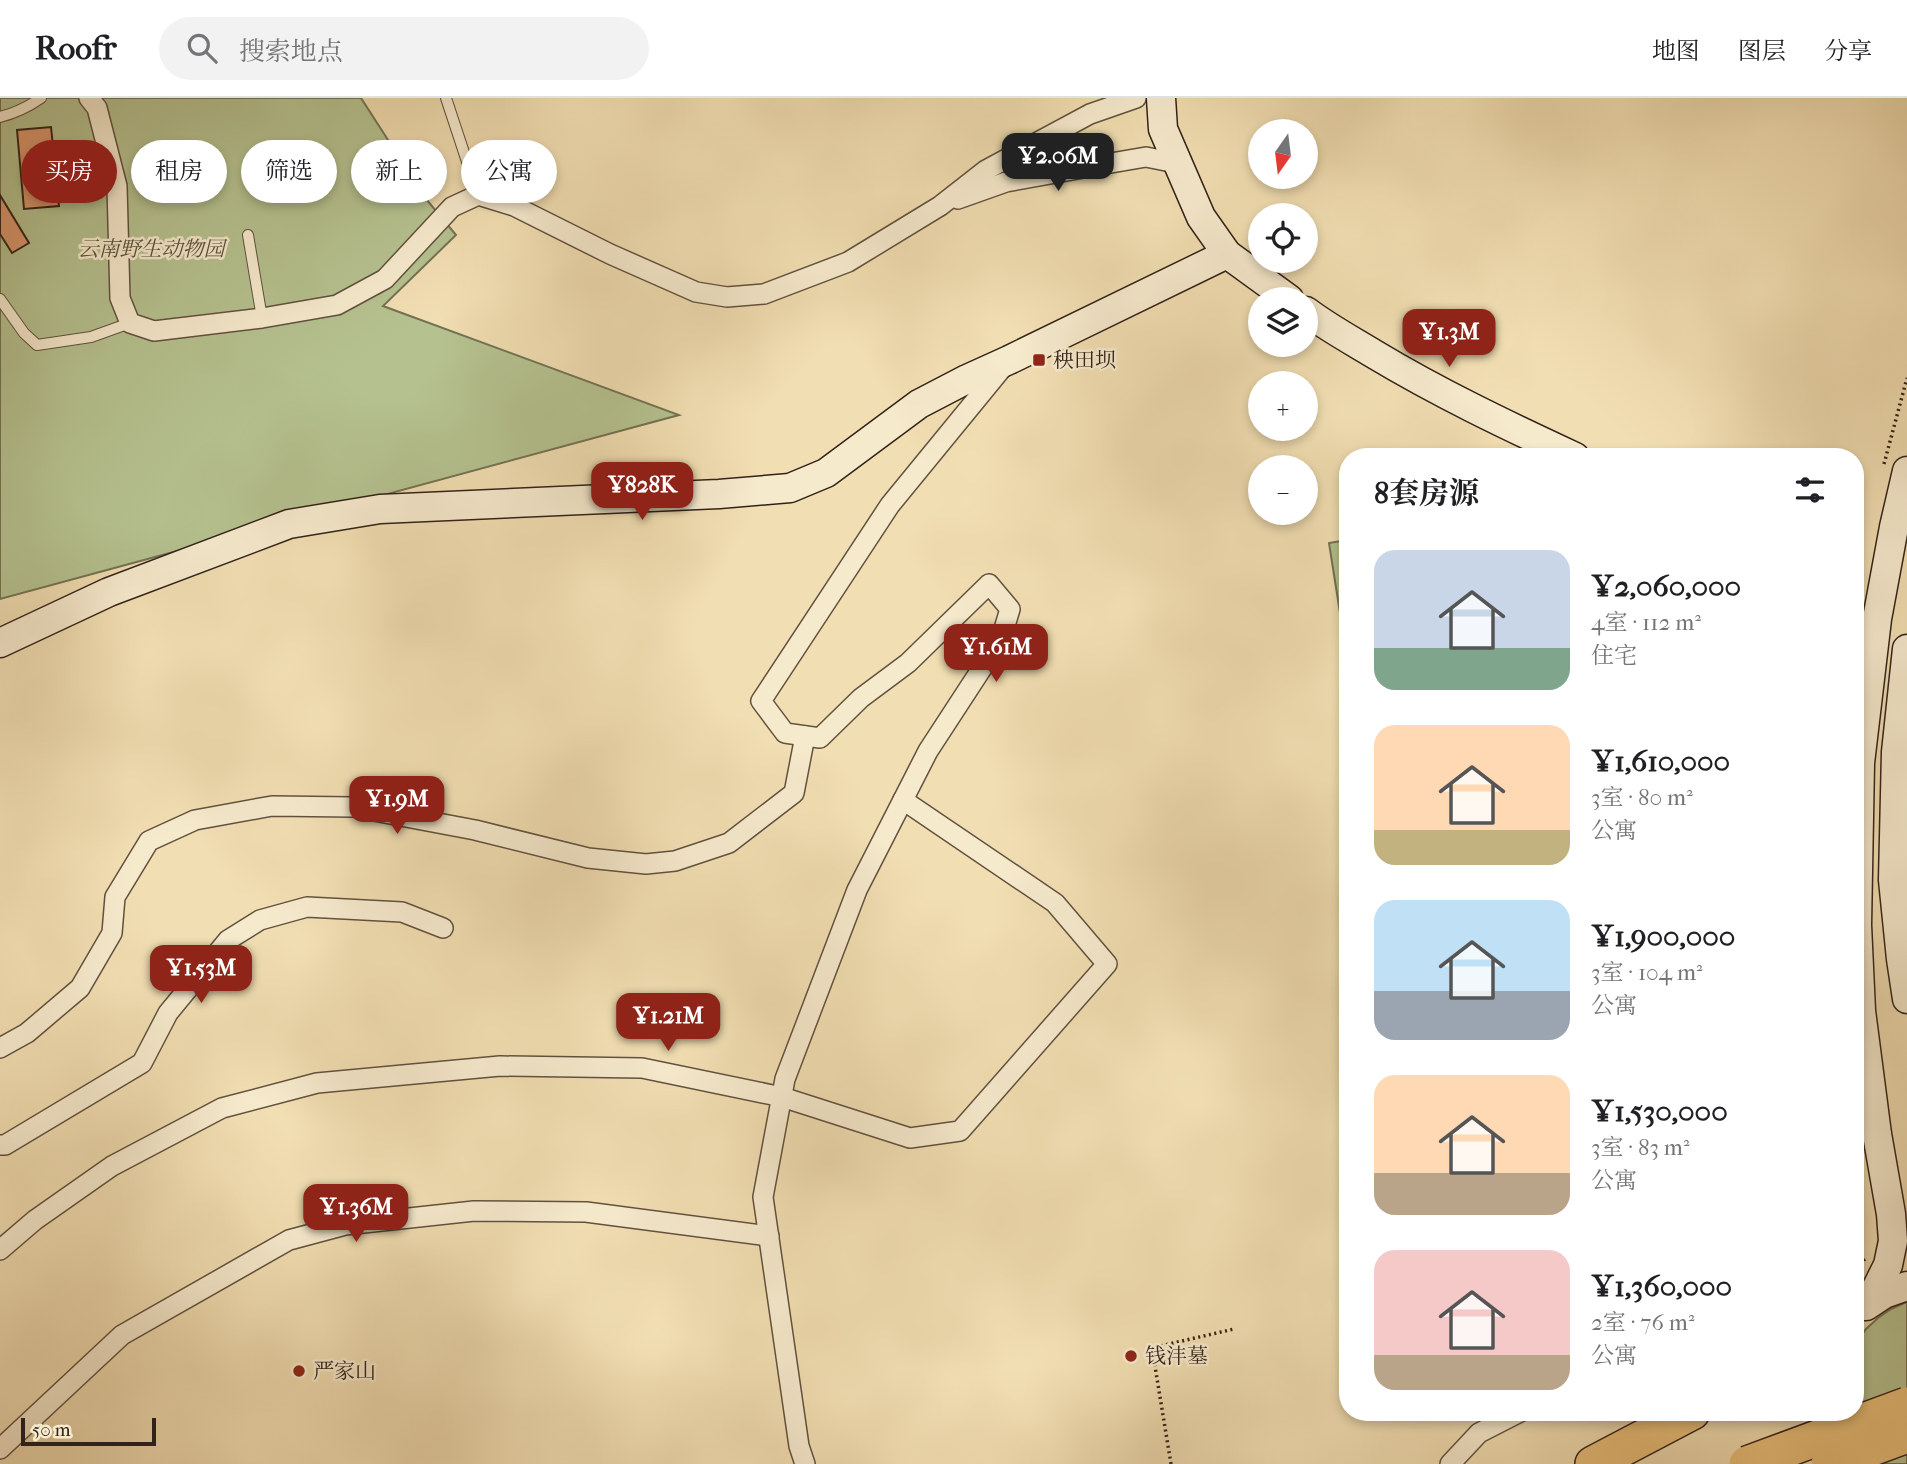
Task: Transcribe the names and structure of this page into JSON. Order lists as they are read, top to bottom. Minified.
{"parks":["云南野生动物园"],"places":{"transit":["秧田坝"],"other":["钱沣墓","严家山"]},"scale_bar":"50 m","north":"bottom","page":{"header":"Roofr","search":"搜索地点","nav":["地图","图层","分享"],"map_buttons":["+","−"],"price":["¥2.06M","¥1.3M","¥828K","¥1.61M","¥1.9M","¥1.53M","¥1.21M","¥1.36M"],"chip":["买房","租房","筛选","新上","公寓"],"heading":"8套房源","list":[{"name":"¥2,060,000","note":"4室 · 112 m² · 住宅"},{"name":"¥1,610,000","note":"3室 · 80 m² · 公寓"},{"name":"¥1,900,000","note":"3室 · 104 m² · 公寓"},{"name":"¥1,530,000","note":"3室 · 83 m² · 公寓"},{"name":"¥1,360,000","note":"2室 · 76 m² · 公寓"}],"scale":"50 m"}}
